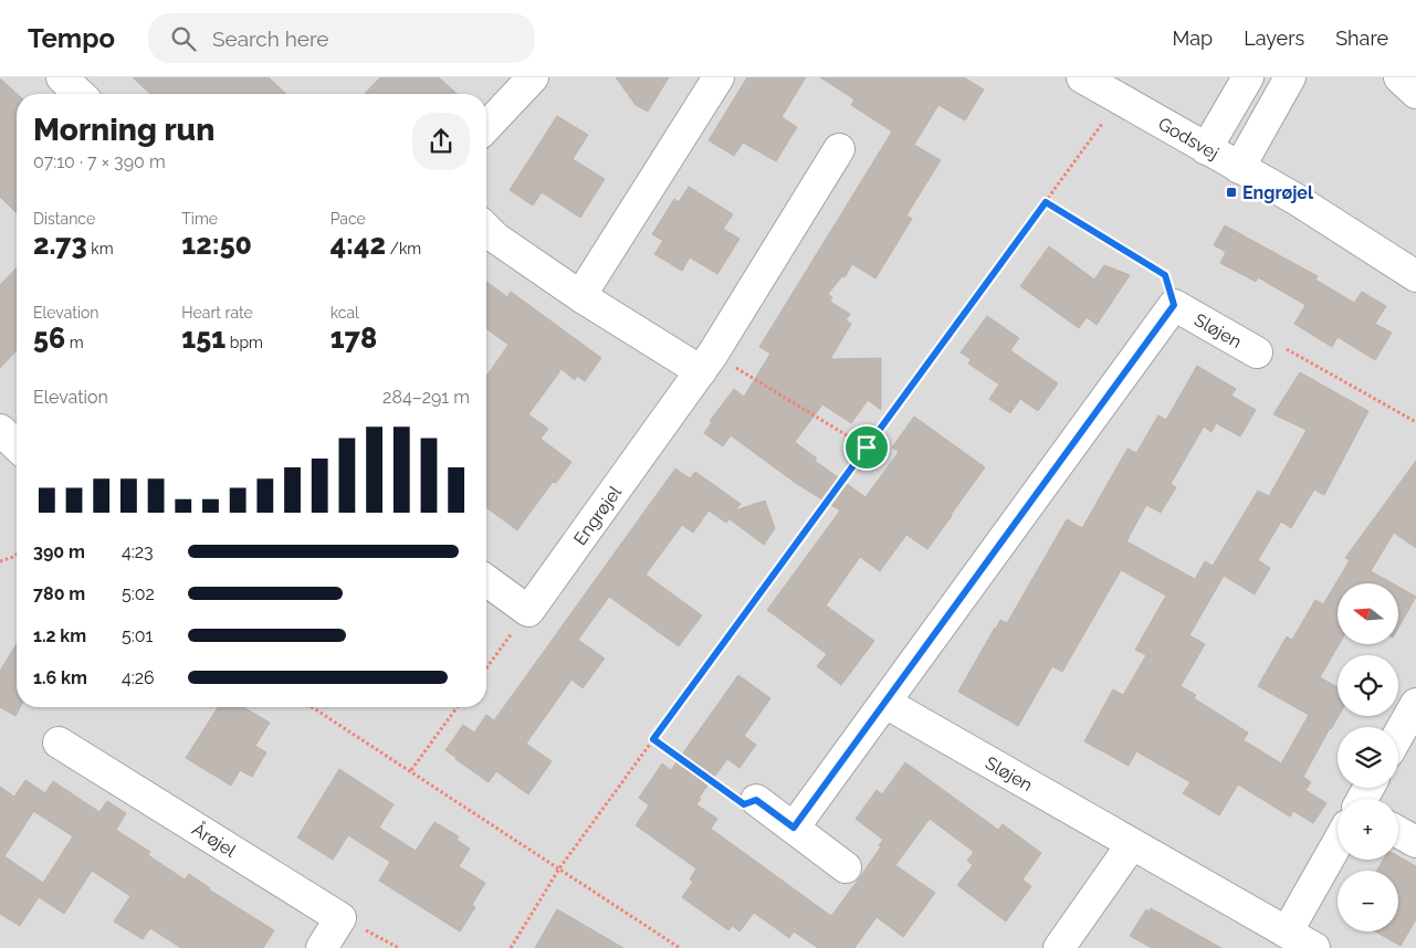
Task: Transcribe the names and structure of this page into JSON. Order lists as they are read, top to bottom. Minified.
{"streets":{"street":["Godsvej","Sløjen","Engrøjel","Årøjel"]},"places":{"transit":["Engrøjel"]},"north":"left","page":{"header":"Tempo","search":"Search here","nav":["Map","Layers","Share"],"heading":["Morning run","07:10 · 7 × 390 m"],"stats":[["Distance","2.73 km"],["Time","12:50"],["Pace","4:42 /km"],["Elevation","56 m"],["Heart rate","151 bpm"],["kcal","178"]],"chart":["Elevation","284–291 m"],"list":[{"name":"390 m","note":"4:23"},{"name":"780 m","note":"5:02"},{"name":"1.2 km","note":"5:01"},{"name":"1.6 km","note":"4:26"}],"map_buttons":["+","−"]}}
